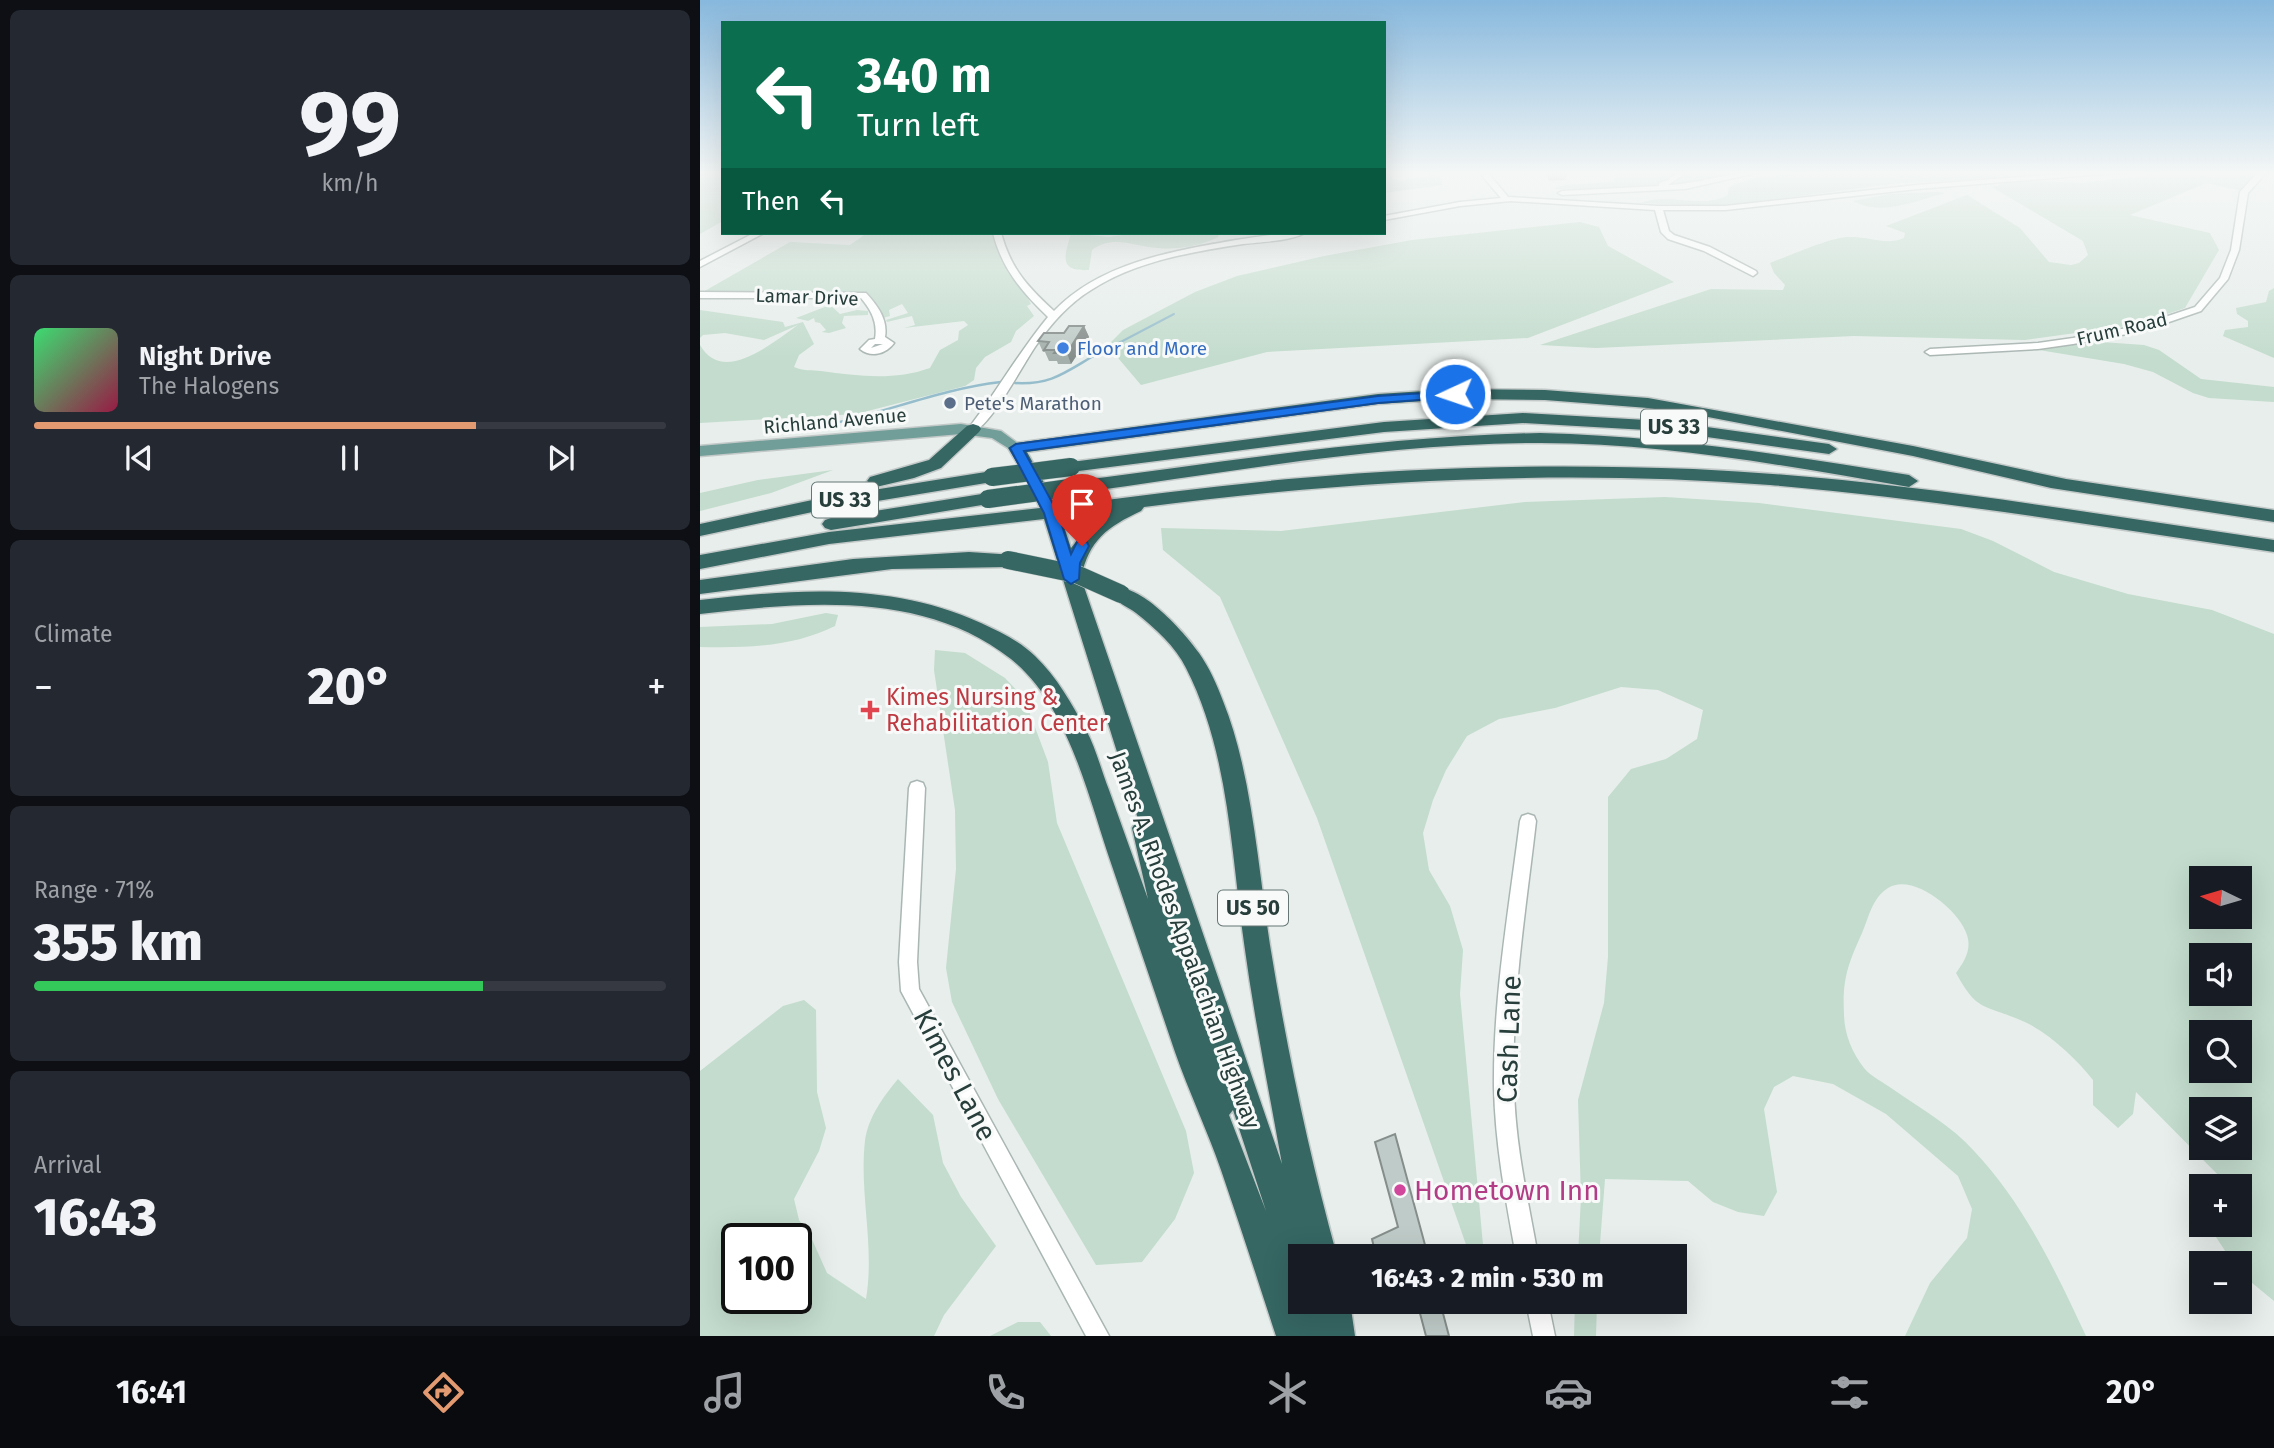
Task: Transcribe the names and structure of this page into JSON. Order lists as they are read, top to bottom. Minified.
{"streets":{"highway":["US 33","US 50","James A. Rhodes Appalachian Highway"],"main road":["Richland Avenue"],"street":["Lamar Drive","Frum Road","Cash Lane","Kimes Lane"]},"places":{"other":["Floor and More","Pete's Marathon","Hometown Inn"],"health":["Kimes Nursing & Rehabilitation Center"]},"north":"left","page":{"tile":[["99","km/h"],"Climate",["Range · 71%","355 km"],["Arrival","16:43"]],"turn":["340 m","Turn left"],"then":"Then","song":["Night Drive","The Halogens"],"heat":["−","20°","+"],"map_buttons":["+","−"],"limit":"100","trip":"16:43 · 2 min · 530 m","tabs":["16:41","20°"]}}
